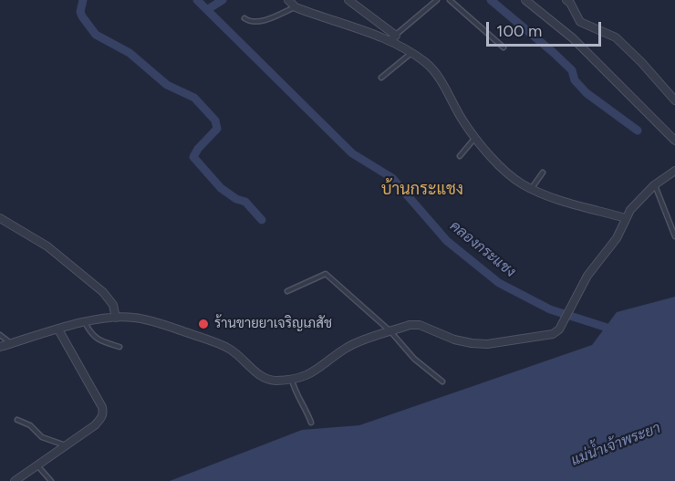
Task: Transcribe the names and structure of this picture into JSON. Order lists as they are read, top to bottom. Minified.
{"districts":["บ้านกระแชง"],"water":["คลองกระแชง","แม่น้ำเจ้าพระยา"],"places":["ร้านขายยาเจริญเภสัช"],"scale_bar":"100 m"}
